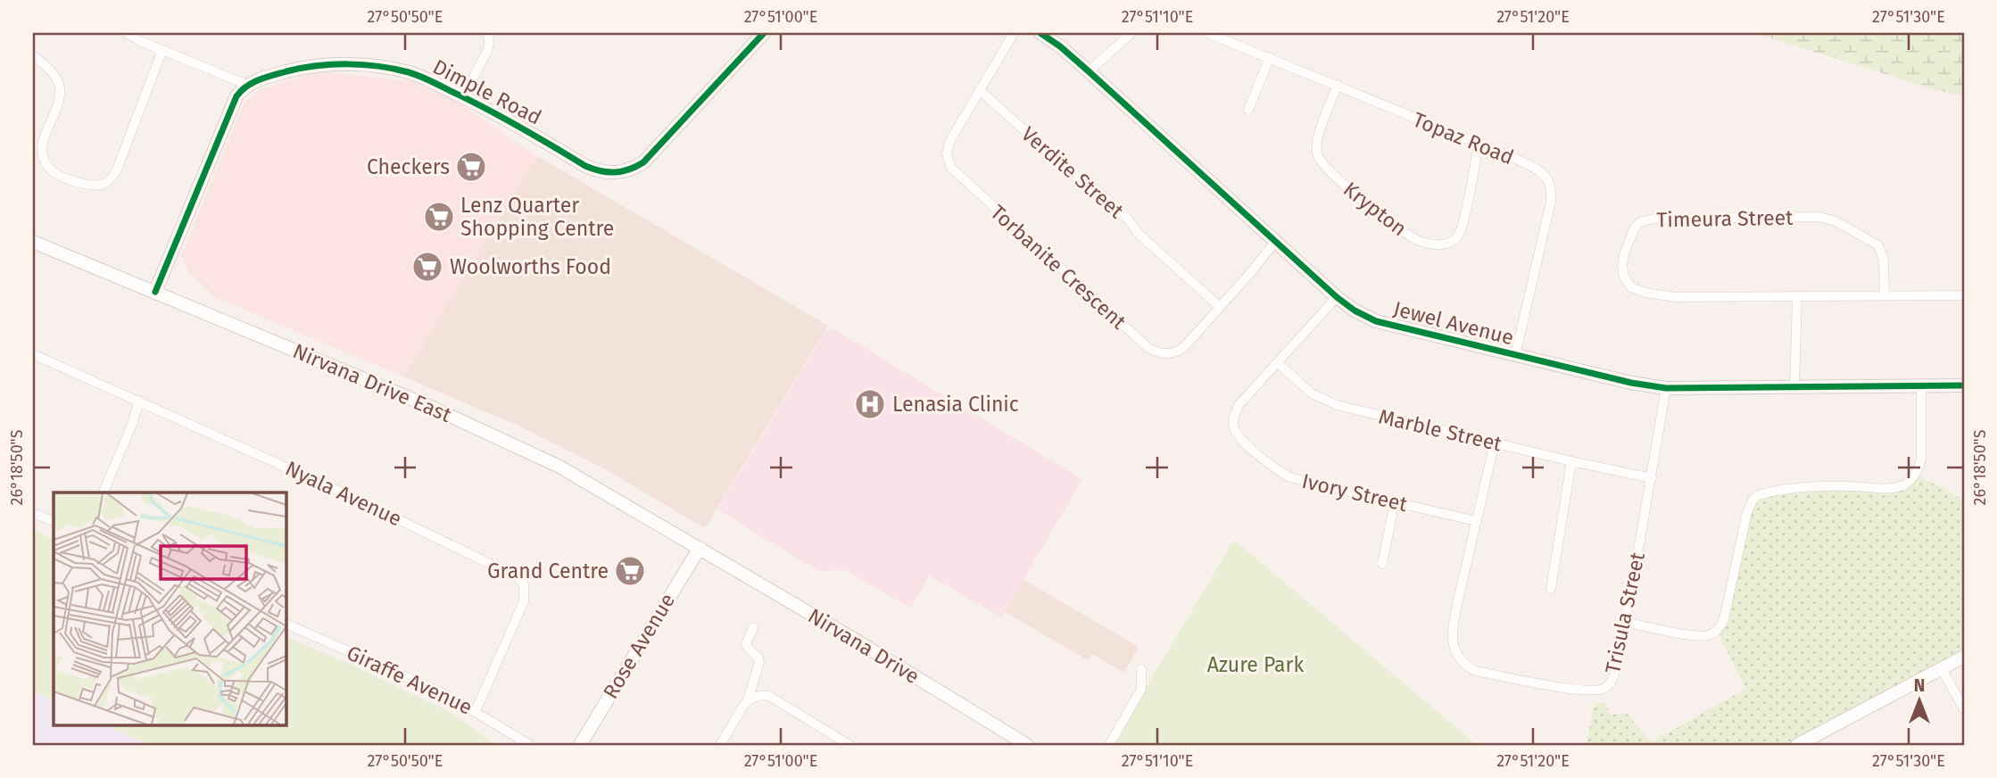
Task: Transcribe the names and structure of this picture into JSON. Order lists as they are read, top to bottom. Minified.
{"streets":{"street":["Dimple Road","Topaz Road","Verdite Street","Krypton","Timeura Street","Torbanite Crescent","Jewel Avenue","Nirvana Drive East","Marble Street","Ivory Street","Nyala Avenue","Trisula Street","Rose Avenue","Nirvana Drive","Giraffe Avenue"]},"crossings":[["Topaz Road","Krypton"],["Topaz Road","Jewel Avenue"],["Verdite Street","Torbanite Crescent"],["Torbanite Crescent","Jewel Avenue"],["Jewel Avenue","Ivory Street"],["Jewel Avenue","Trisula Street"],["Nirvana Drive East","Rose Avenue"],["Nirvana Drive East","Nirvana Drive"],["Marble Street","Ivory Street"],["Marble Street","Trisula Street"],["Ivory Street","Trisula Street"],["Nyala Avenue","Giraffe Avenue"],["Rose Avenue","Nirvana Drive"]],"parks":["Azure Park"],"places":{"supermarket":["Checkers","Lenz Quarter Shopping Centre","Woolworths Food","Grand Centre"],"hospital":["Lenasia Clinic"]},"north":"top","coordinates":["27°50'50\"E","27°51'00\"E","27°51'10\"E","27°51'20\"E","27°51'30\"E","26°18'50\"S"]}
